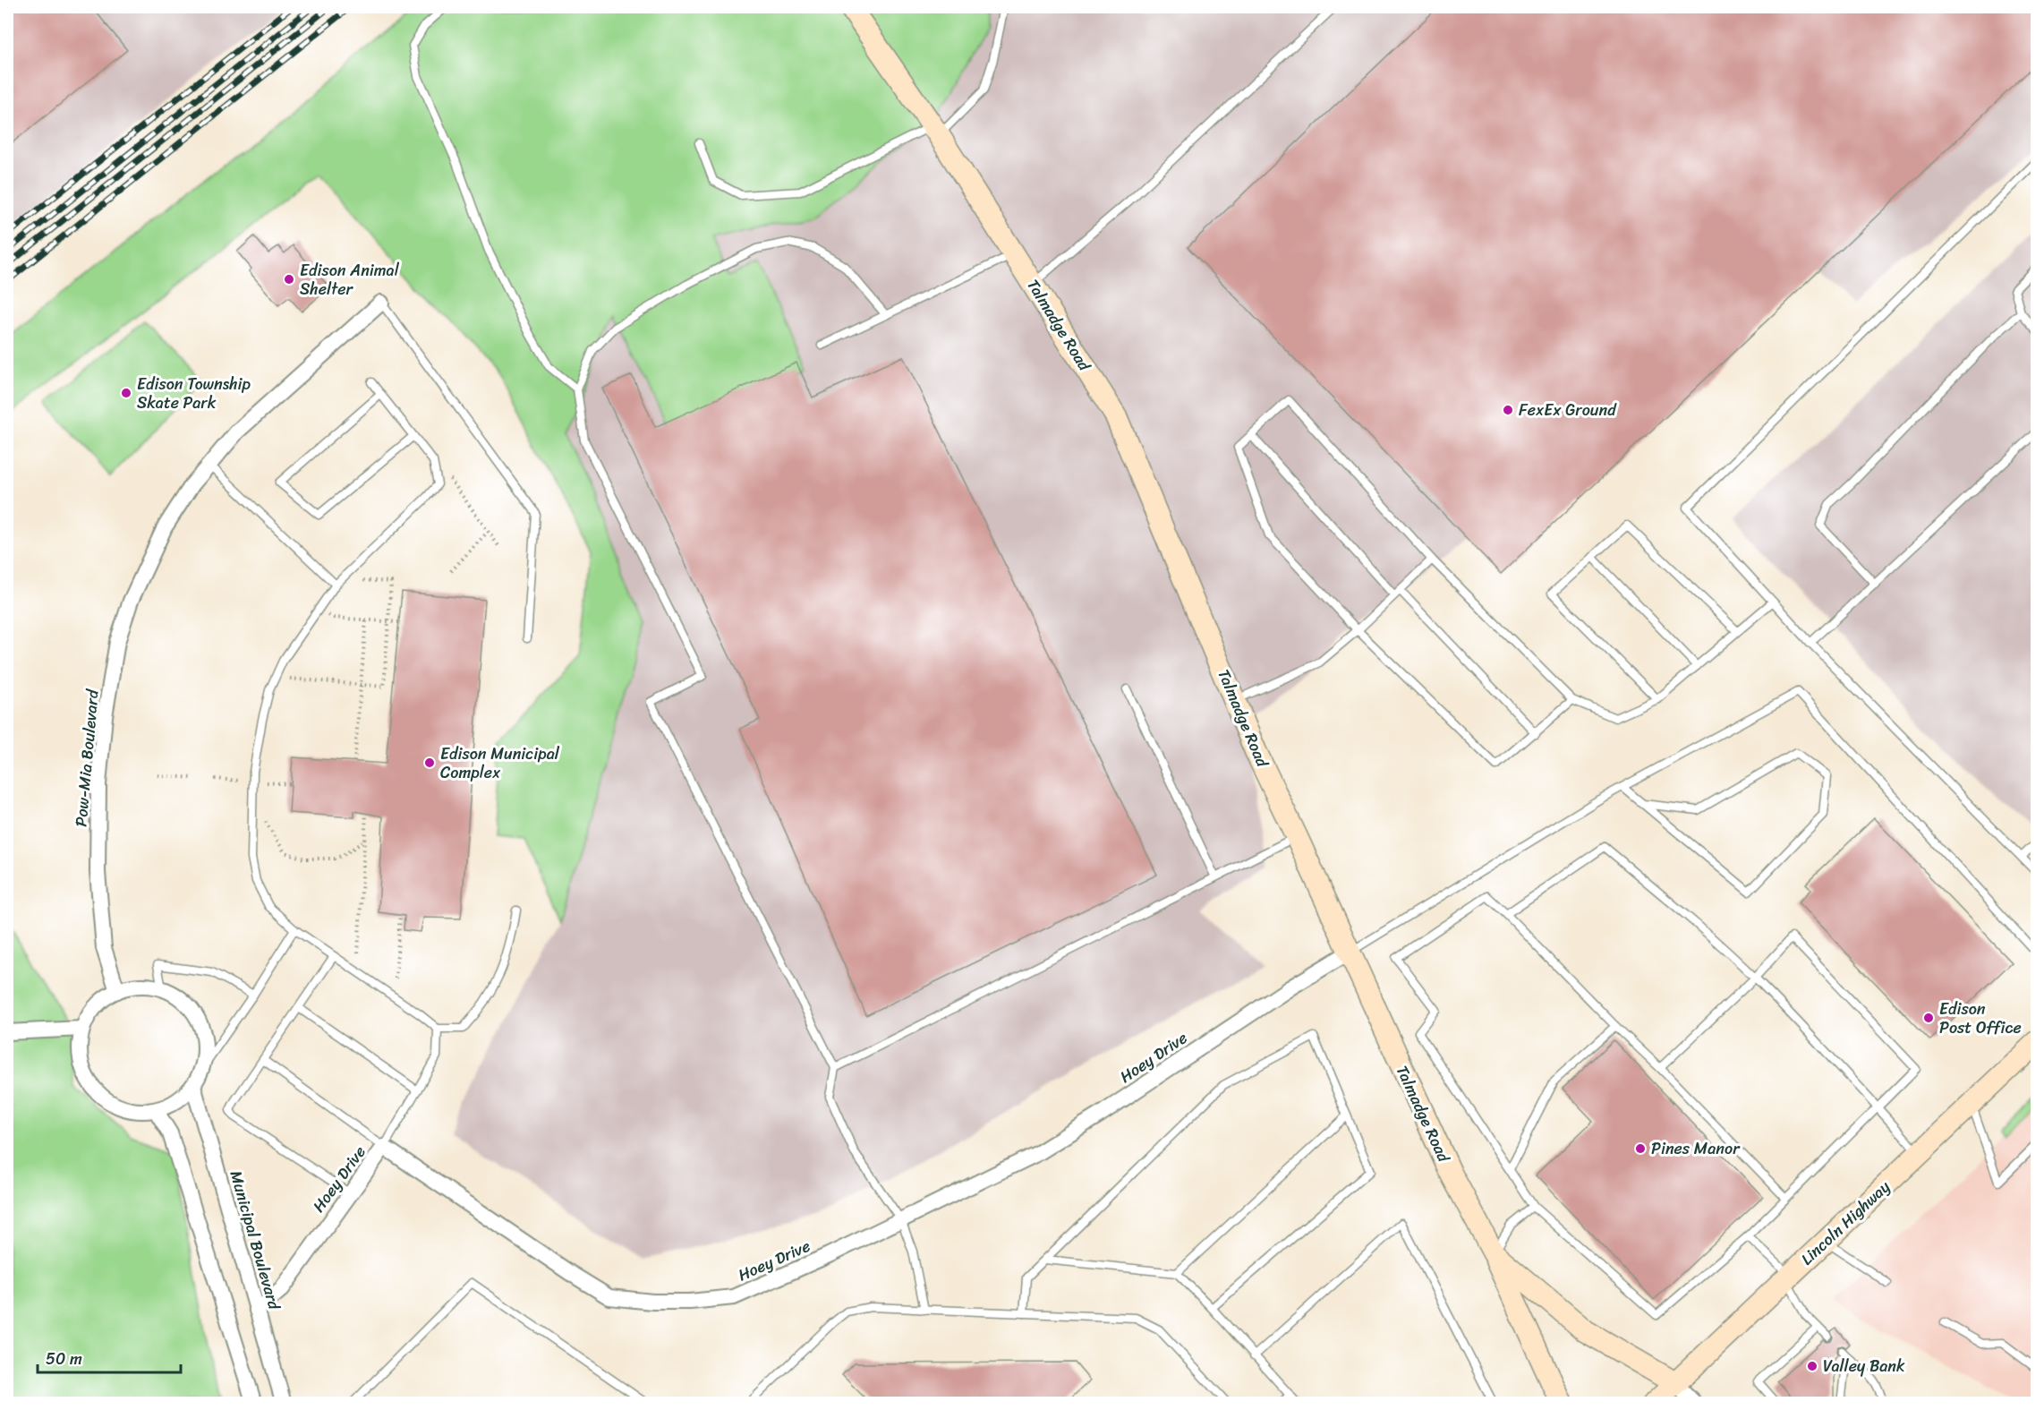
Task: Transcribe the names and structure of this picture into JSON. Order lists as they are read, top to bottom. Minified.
{"streets":{"street":["Talmadge Road","Pow-Mia Boulevard","Hoey Drive","Lincoln Highway","Municipal Boulevard"]},"crossings":[["Talmadge Road","Hoey Drive"],["Talmadge Road","Lincoln Highway"],["Pow-Mia Boulevard","Municipal Boulevard"],["Hoey Drive","Municipal Boulevard"]],"places":["Edison Animal Shelter","Edison Township Skate Park","FexEx Ground","Edison Municipal Complex","Edison Post Office","Pines Manor","Valley Bank"],"scale_bar":"50 m"}
